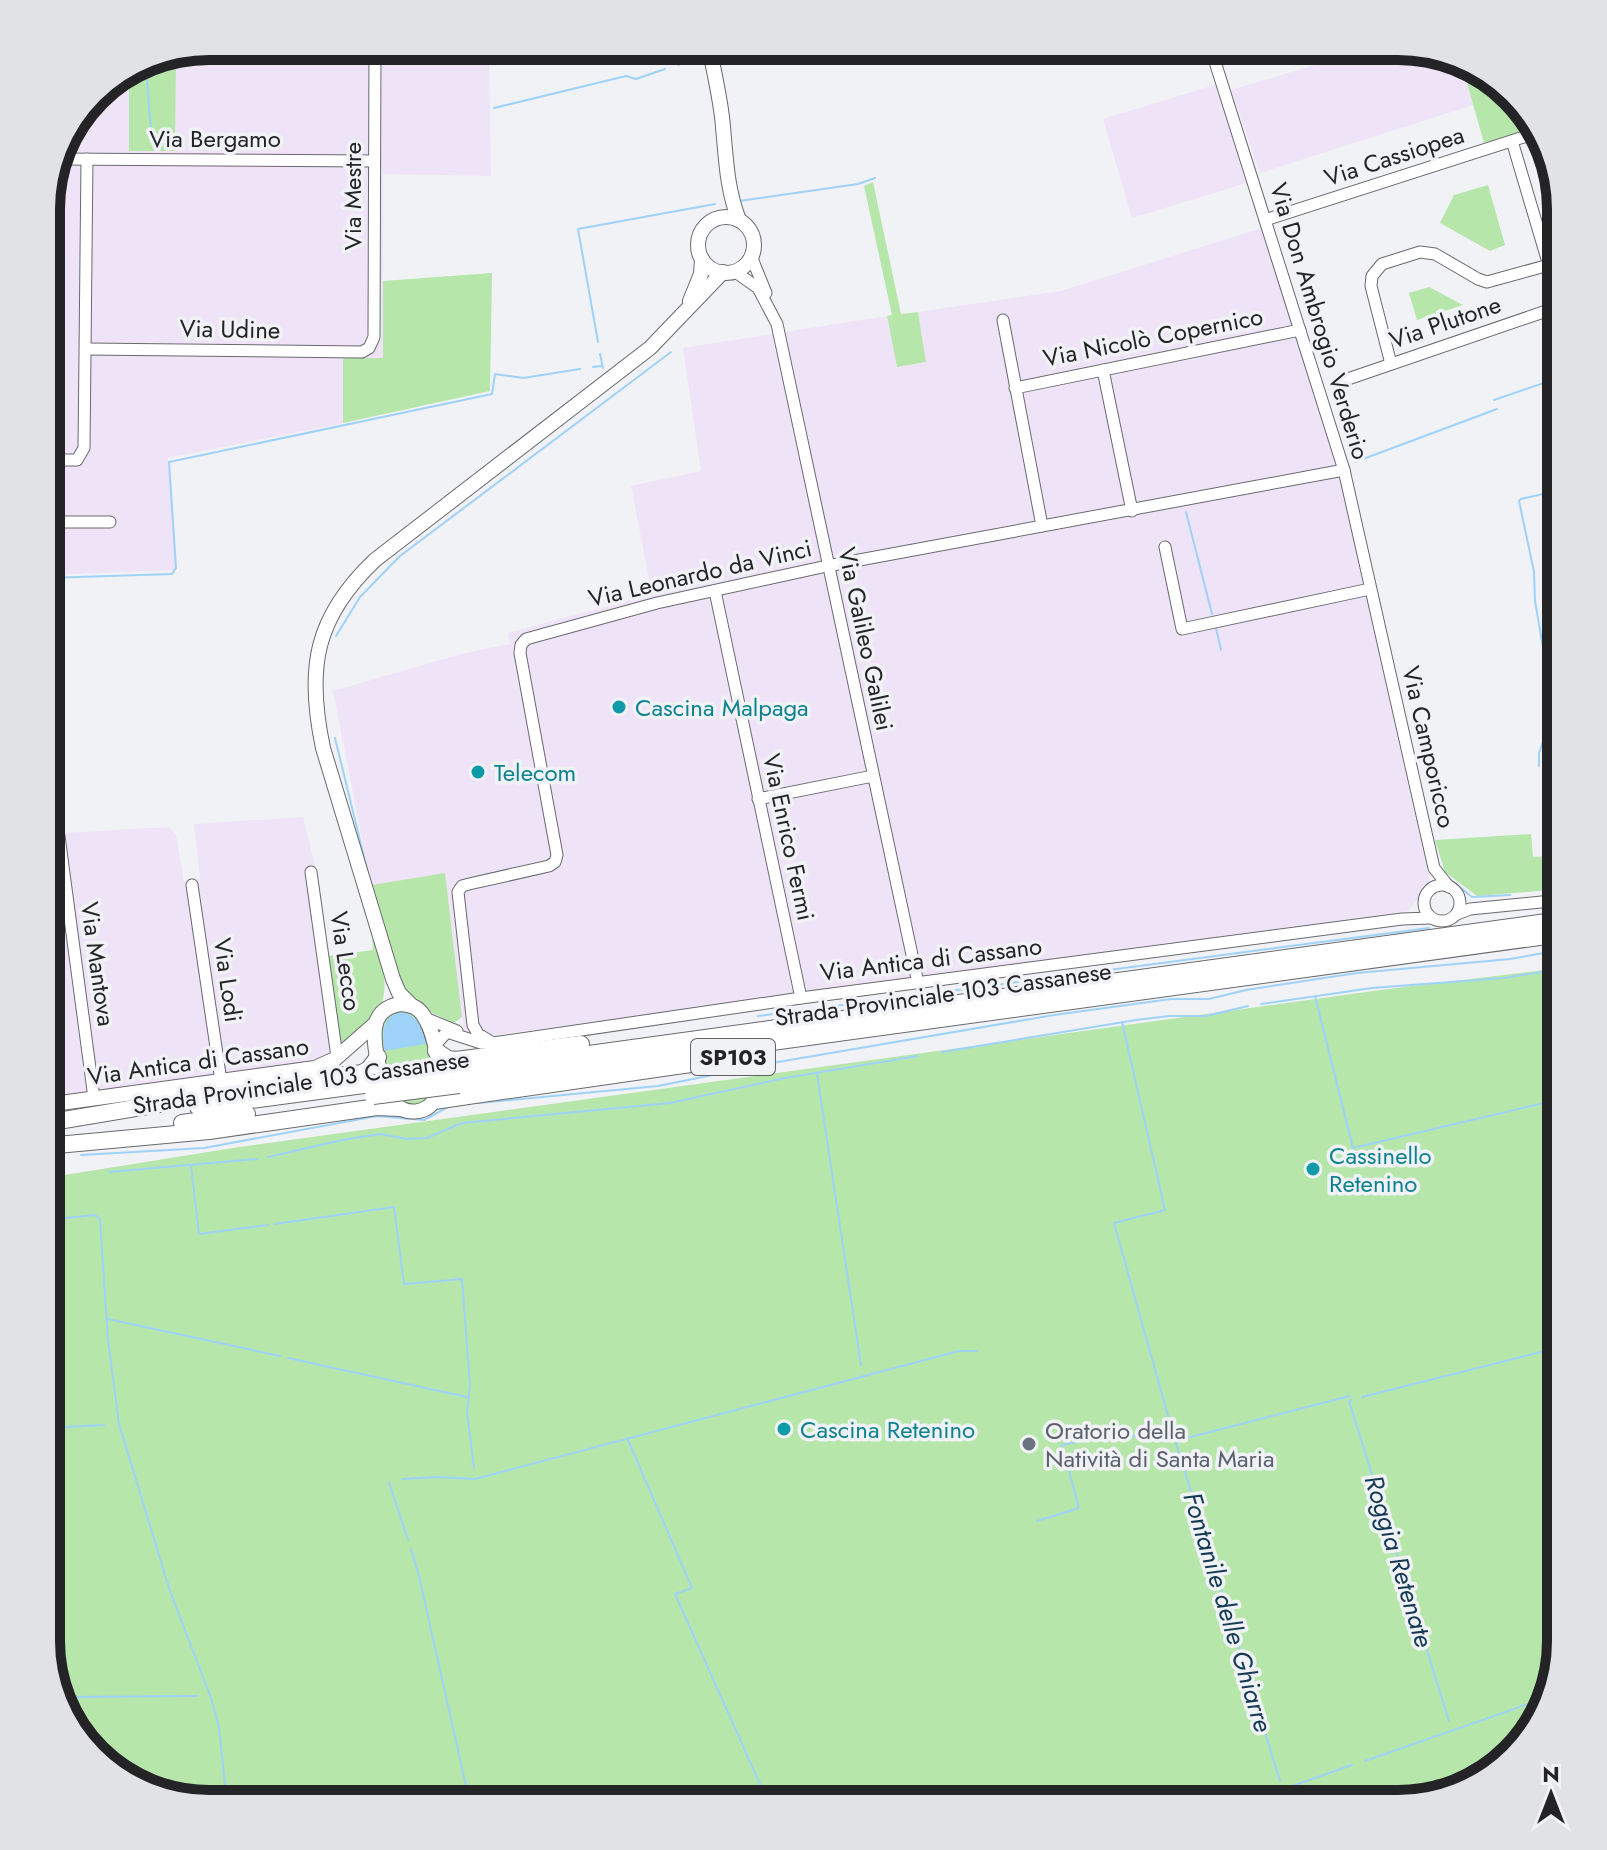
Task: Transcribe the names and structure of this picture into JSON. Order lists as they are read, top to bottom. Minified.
{"streets":{"highway":["Strada Provinciale 103 Cassanese","SP103"],"main road":["Via Antica di Cassano"],"street":["Via Bergamo","Via Cassiopea","Via Mestre","Via Don Ambrogio Verderio","Via Plutone","Via Udine","Via Nicolò Copernico","Via Leonardo da Vinci","Via Galileo Galilei","Via Camporicco","Via Enrico Fermi","Via Lecco","Via Mantova","Via Lodi"]},"crossings":[["Via Bergamo","Via Mestre"],["Via Cassiopea","Via Don Ambrogio Verderio"],["Via Mestre","Via Udine"],["Via Don Ambrogio Verderio","Via Nicolò Copernico"],["Via Don Ambrogio Verderio","Via Leonardo da Vinci"],["Via Don Ambrogio Verderio","Via Camporicco"],["Via Nicolò Copernico","Via Leonardo da Vinci"],["Via Leonardo da Vinci","Via Galileo Galilei"],["Via Leonardo da Vinci","Via Enrico Fermi"],["Via Galileo Galilei","Via Antica di Cassano"],["Via Camporicco","Via Antica di Cassano"],["Via Enrico Fermi","Via Antica di Cassano"],["Via Antica di Cassano","Via Lecco"],["Via Antica di Cassano","Via Mantova"],["Via Antica di Cassano","Via Lodi"],["Via Antica di Cassano","SP103"],["Strada Provinciale 103 Cassanese","SP103"]],"water":["Roggia Retenate","Fontanile delle Ghiarre"],"places":["Cascina Malpaga","Telecom","Cassinello Retenino","Cascina Retenino","Oratorio della Natività di Santa Maria"],"north":"top"}
